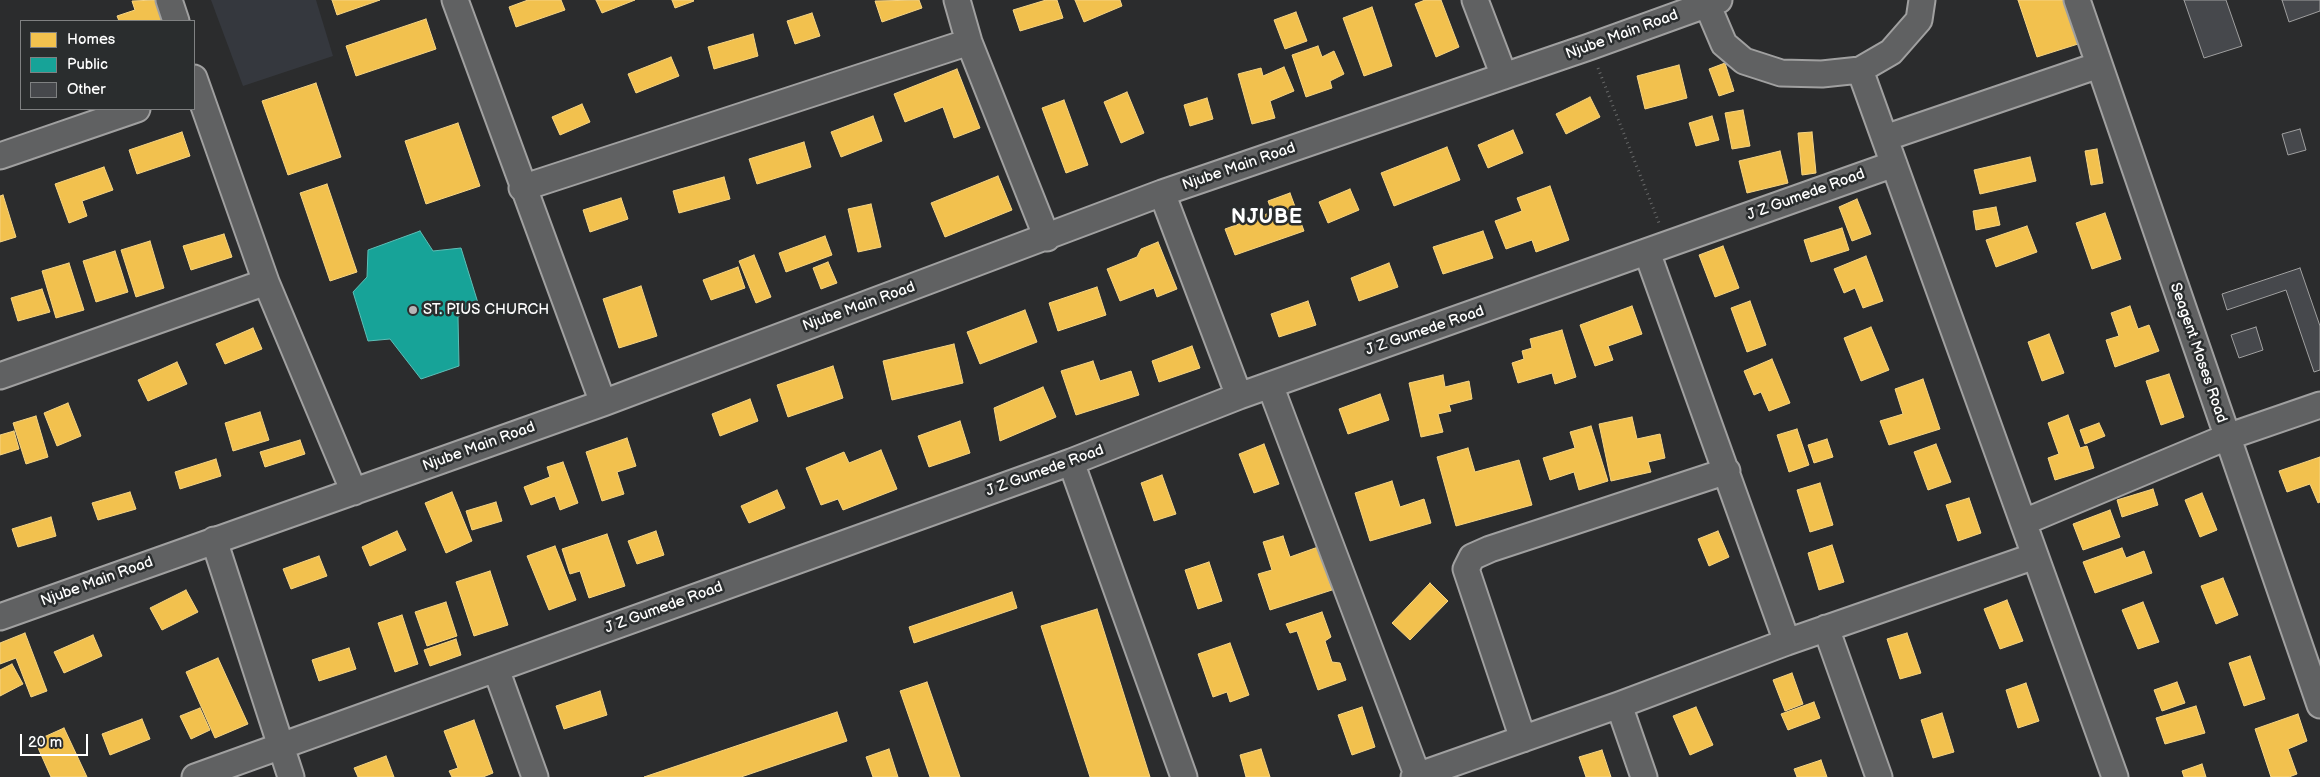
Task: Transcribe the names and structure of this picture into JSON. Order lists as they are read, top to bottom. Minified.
{"streets":{"street":["Njube Main Road","J Z Gumede Road","Seagent Moses Road"]},"districts":["NJUBE"],"places":["ST. PIUS CHURCH"],"legend":["Homes","Public","Other"],"scale_bar":"20 m"}
